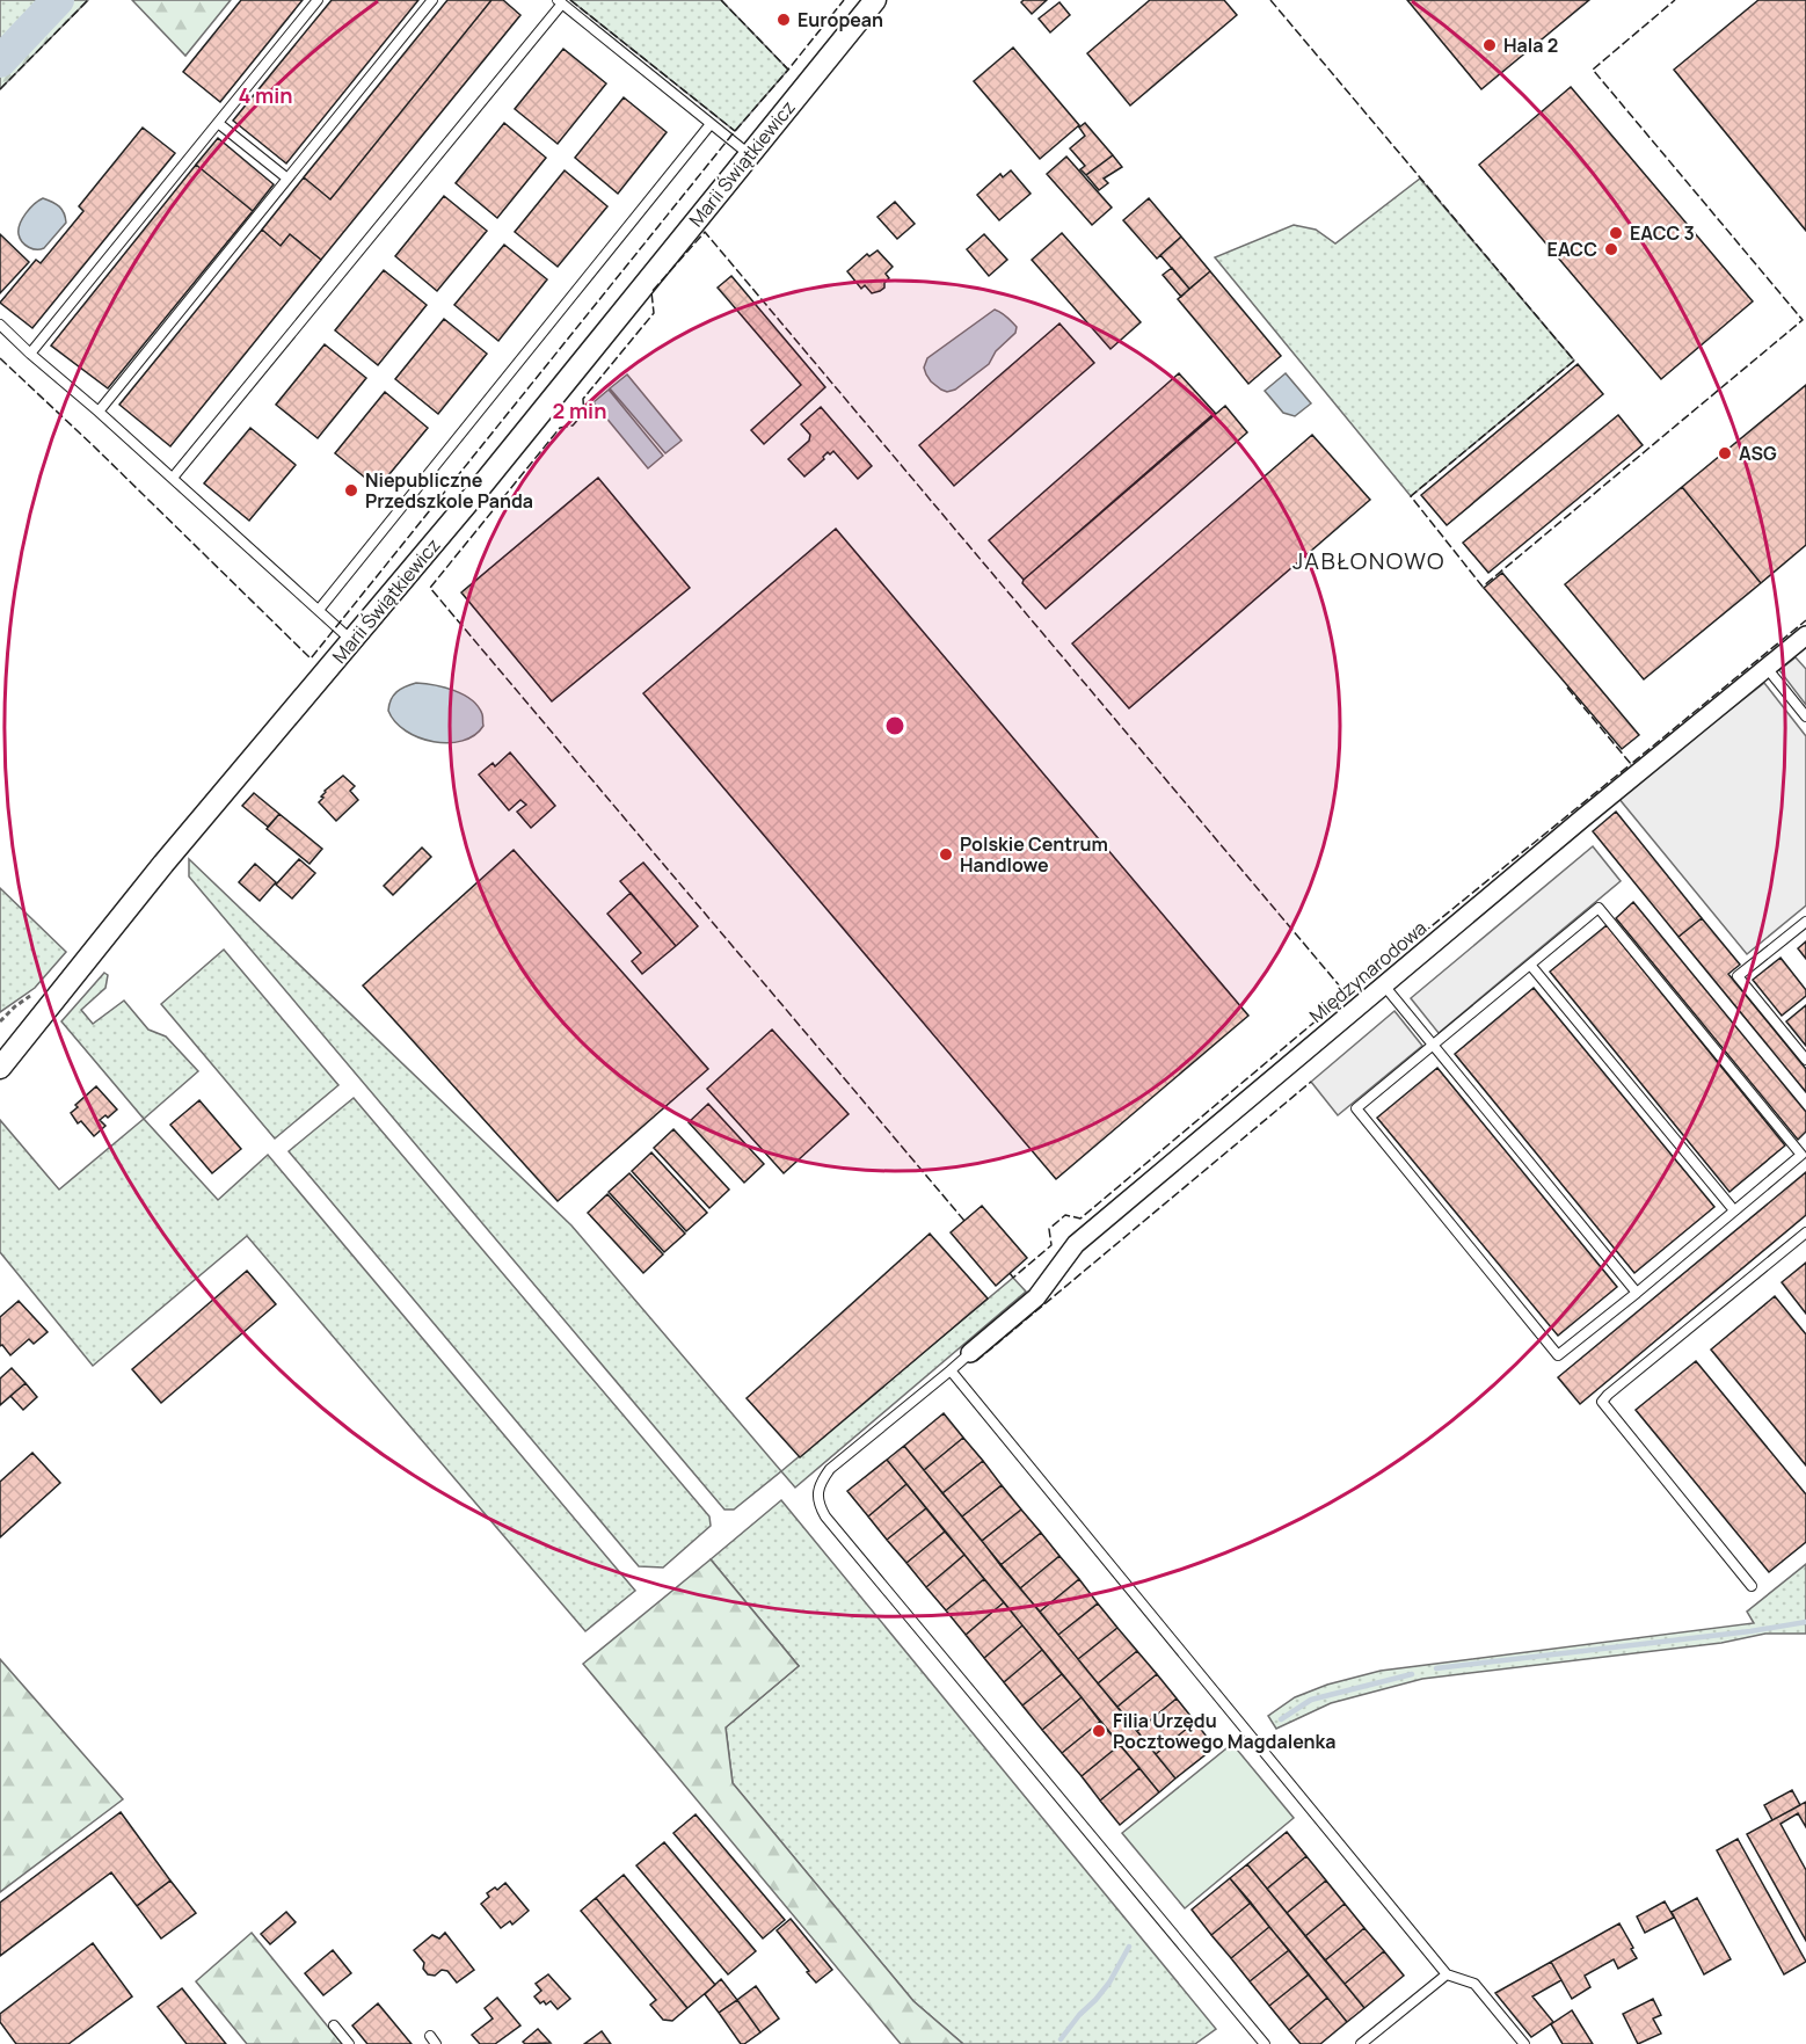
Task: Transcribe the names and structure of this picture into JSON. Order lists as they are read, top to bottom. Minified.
{"streets":{"street":["Marii Świątkiewicz","Międzynarodowa"]},"districts":["JABŁONOWO"],"places":["European","Hala 2","EACC 3","EACC","ASG","Niepubliczne Przedszkole Panda","Polskie Centrum Handlowe","Filia Urzędu Pocztowego Magdalenka"],"rings":["4 min","2 min"]}
